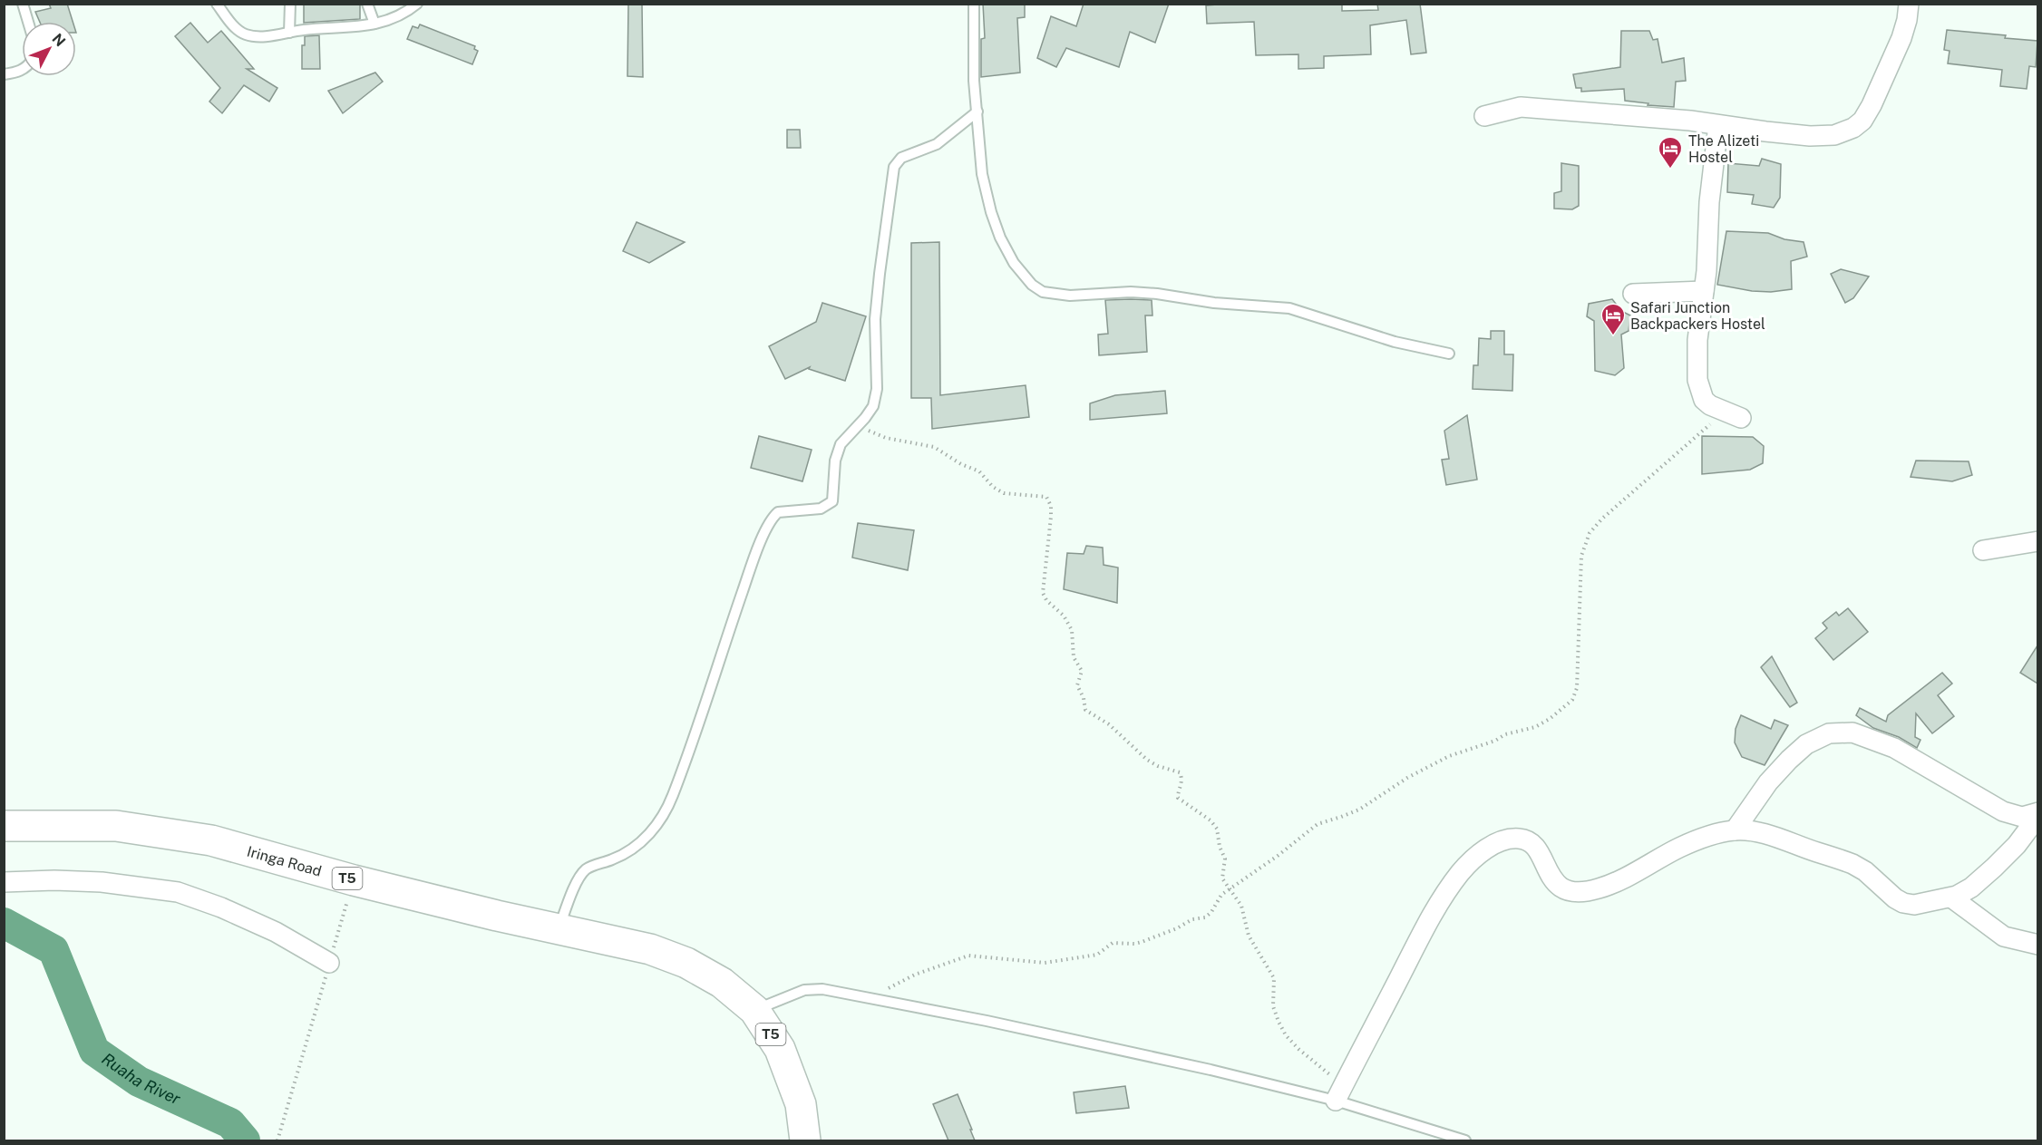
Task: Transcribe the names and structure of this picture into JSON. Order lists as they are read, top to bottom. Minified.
{"streets":{"highway":["Iringa Road","T5"]},"crossings":[["Iringa Road","T5"]],"water":["Ruaha River"],"places":{"hotel":["The Alizeti Hostel","Safari Junction Backpackers Hostel"]},"north":"top right"}
